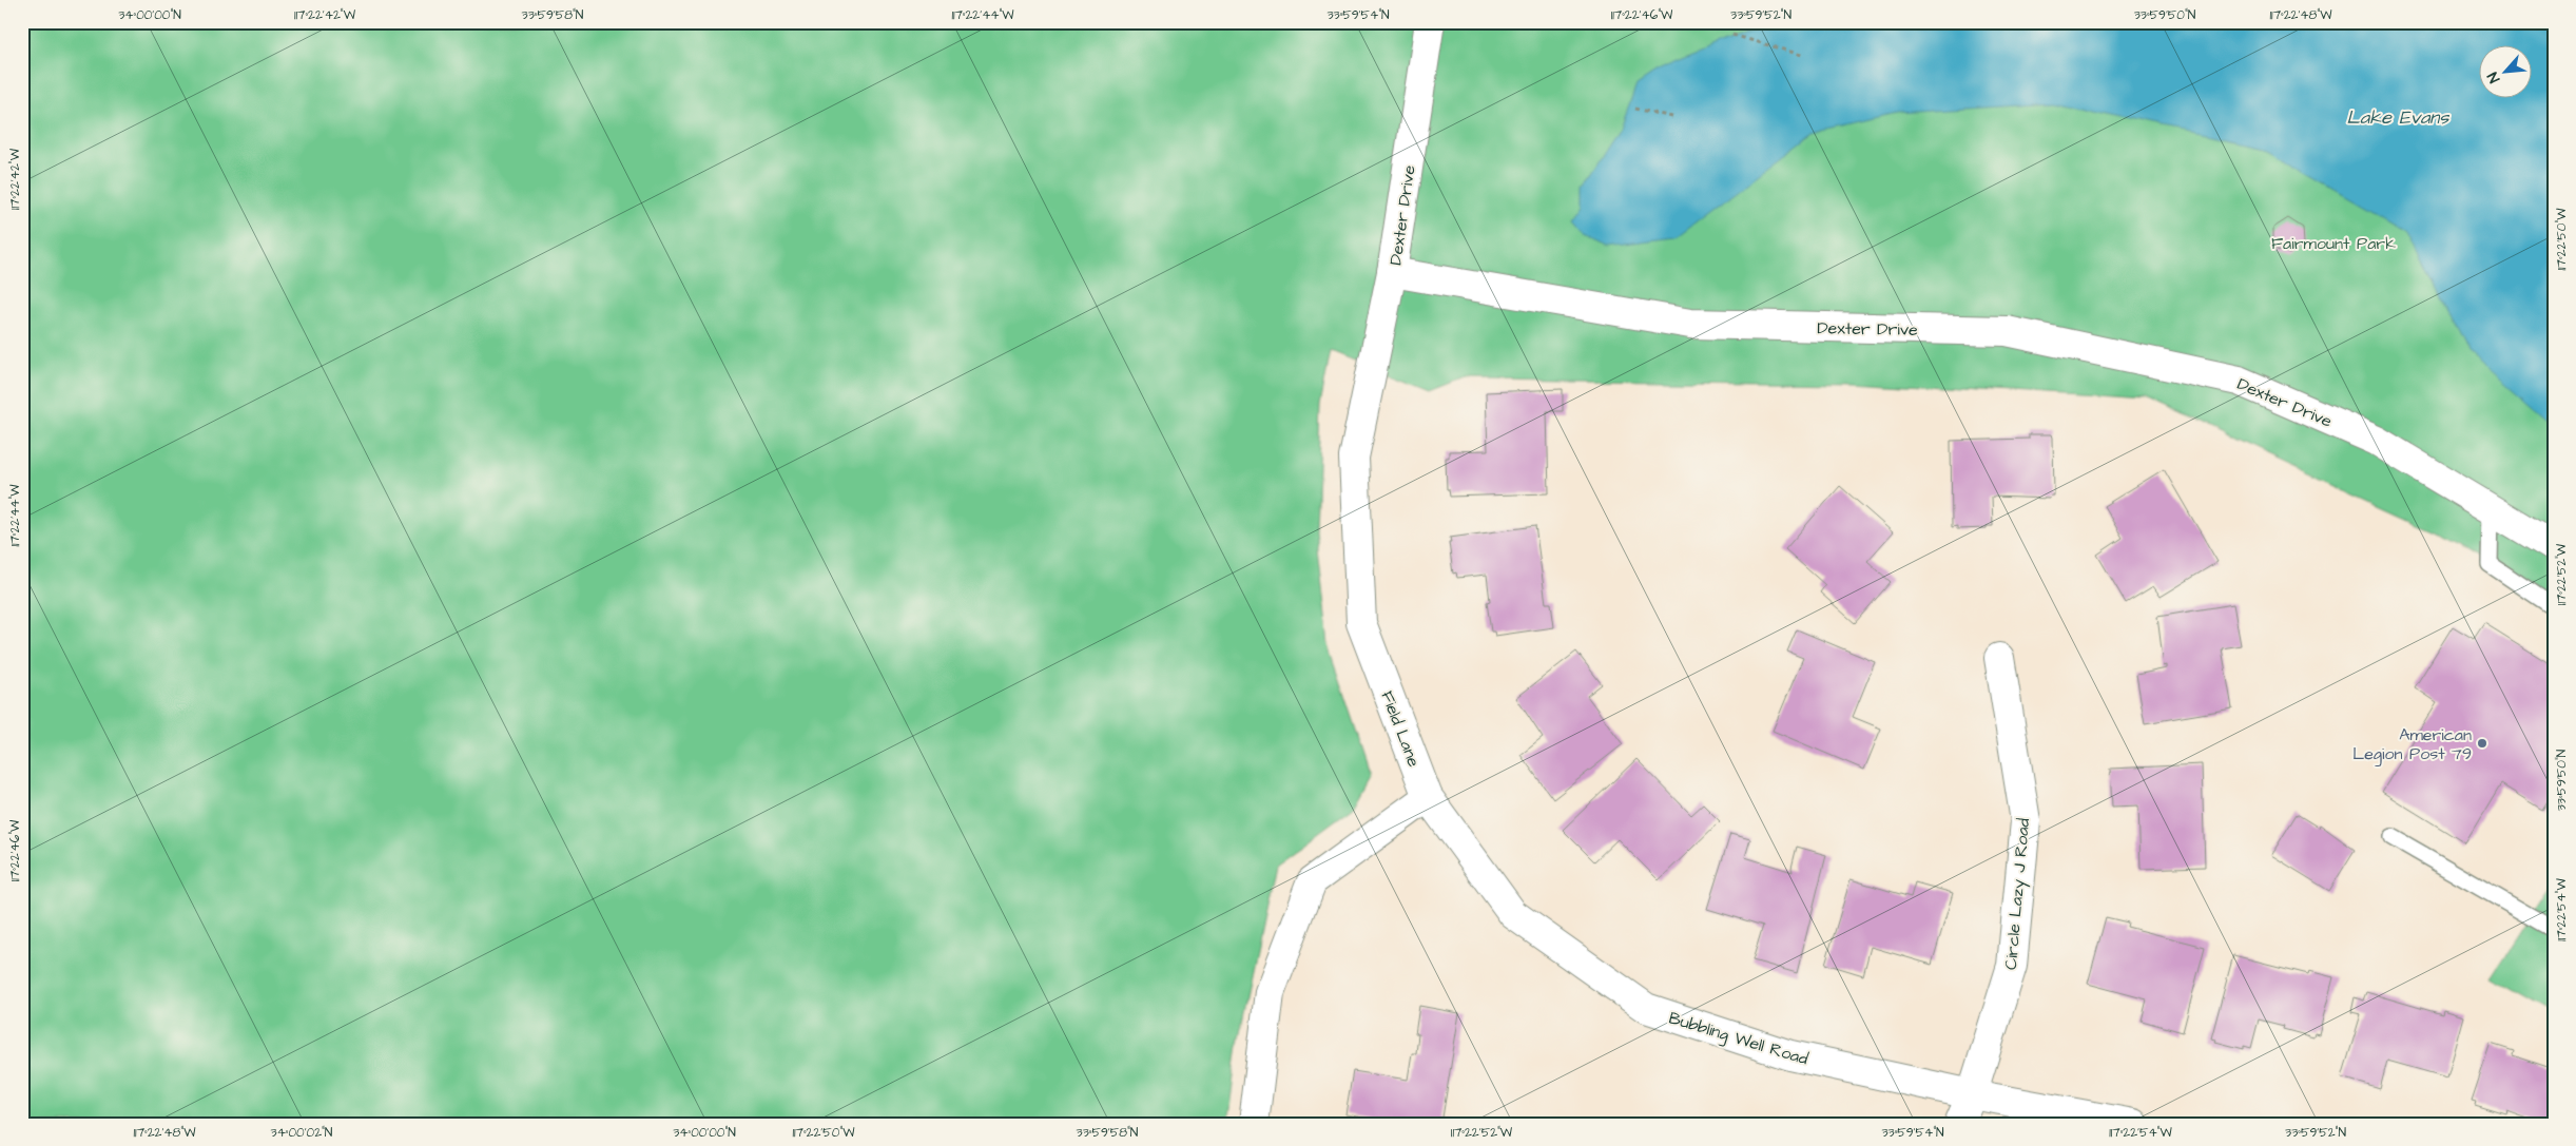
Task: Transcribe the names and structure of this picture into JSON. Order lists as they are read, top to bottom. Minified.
{"streets":{"street":["Dexter Drive","Field Lane","Circle Lazy J Road","Bubbling Well Road"]},"crossings":[["Dexter Drive","Field Lane"],["Field Lane","Bubbling Well Road"],["Circle Lazy J Road","Bubbling Well Road"]],"water":["Lake Evans"],"parks":["Fairmount Park"],"places":["American Legion Post 79"],"north":"bottom left","coordinates":["34°00'00\"N","117°22'42\"W","33°59'58\"N","117°22'44\"W","33°59'54\"N","117°22'46\"W","33°59'52\"N","33°59'50\"N","117°22'48\"W","117°22'50\"W","117°22'52\"W","117°22'54\"W","34°00'02\"N"]}
